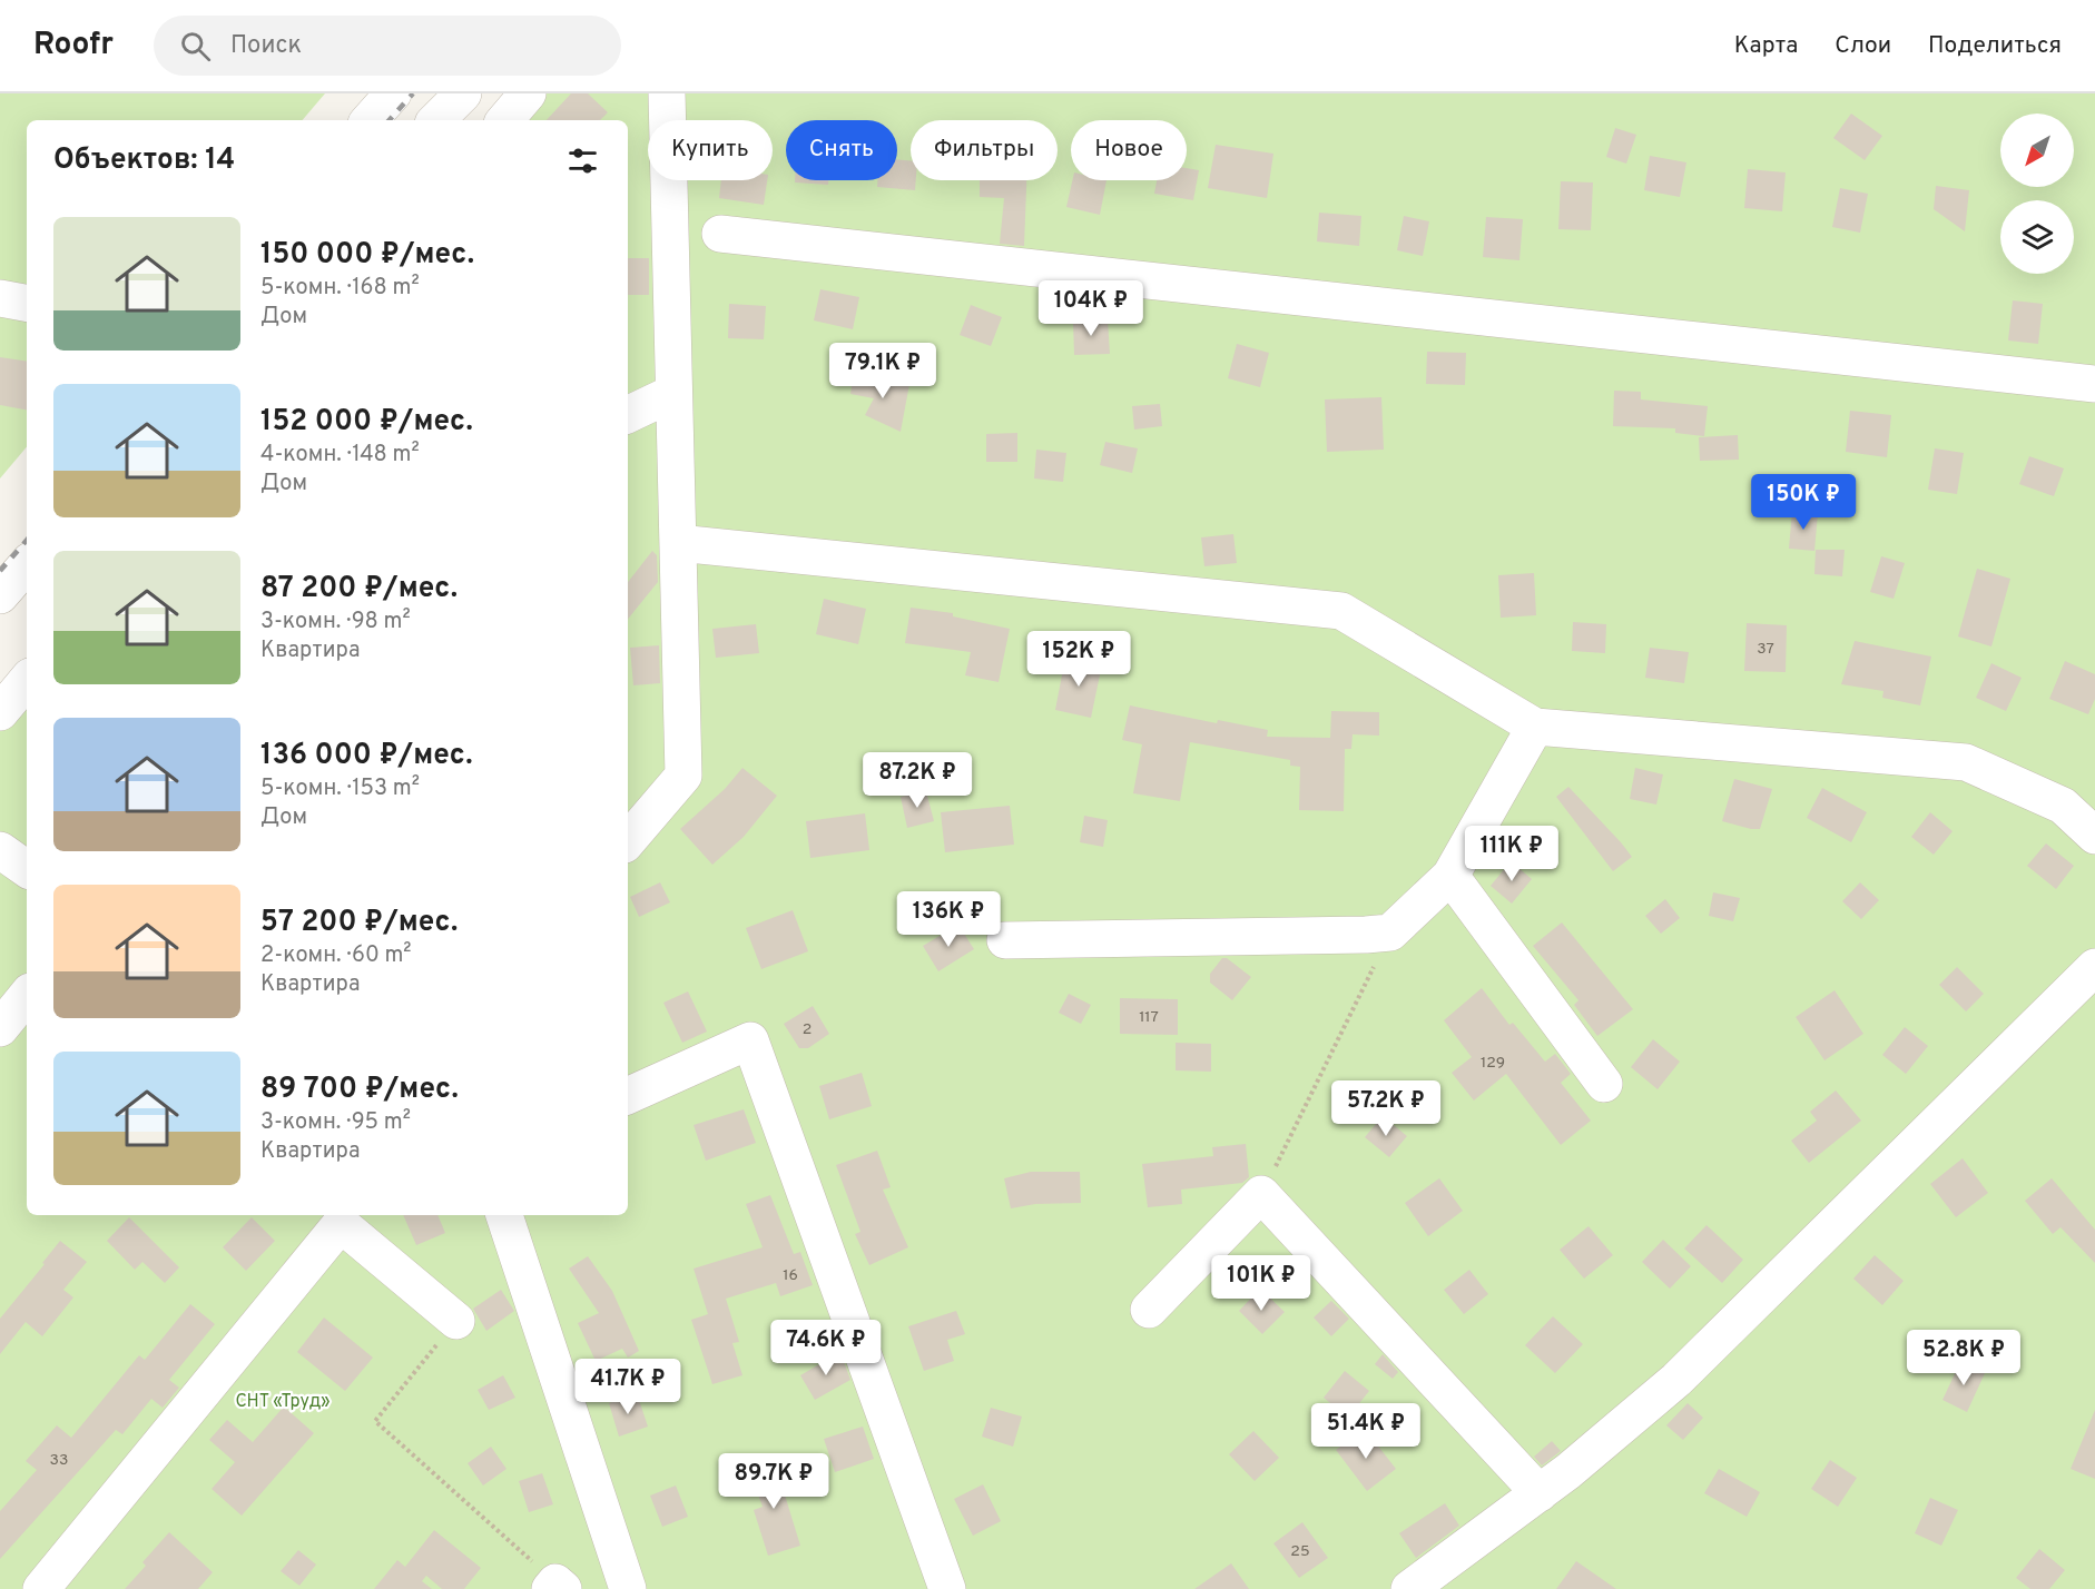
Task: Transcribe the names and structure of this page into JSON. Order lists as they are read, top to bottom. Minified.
{"parks":["СНТ «Труд»"],"house_numbers":["37","117","2","129","16","33","25"],"north":"bottom left","page":{"header":"Roofr","search":"Поиск","nav":["Карта","Слои","Поделиться"],"chip":["Купить","Снять","Фильтры","Новое"],"heading":"Объектов: 14","list":[{"name":"150 000 ₽/мес.","note":"5-комн. · 168 m² · Дом"},{"name":"152 000 ₽/мес.","note":"4-комн. · 148 m² · Дом"},{"name":"87 200 ₽/мес.","note":"3-комн. · 98 m² · Квартира"},{"name":"136 000 ₽/мес.","note":"5-комн. · 153 m² · Дом"},{"name":"57 200 ₽/мес.","note":"2-комн. · 60 m² · Квартира"},{"name":"89 700 ₽/мес.","note":"3-комн. · 95 m² · Квартира"}],"price":["104K ₽","79.1K ₽","150K ₽","152K ₽","87.2K ₽","111K ₽","136K ₽","57.2K ₽","101K ₽","74.6K ₽","52.8K ₽","41.7K ₽","51.4K ₽","89.7K ₽"]}}
